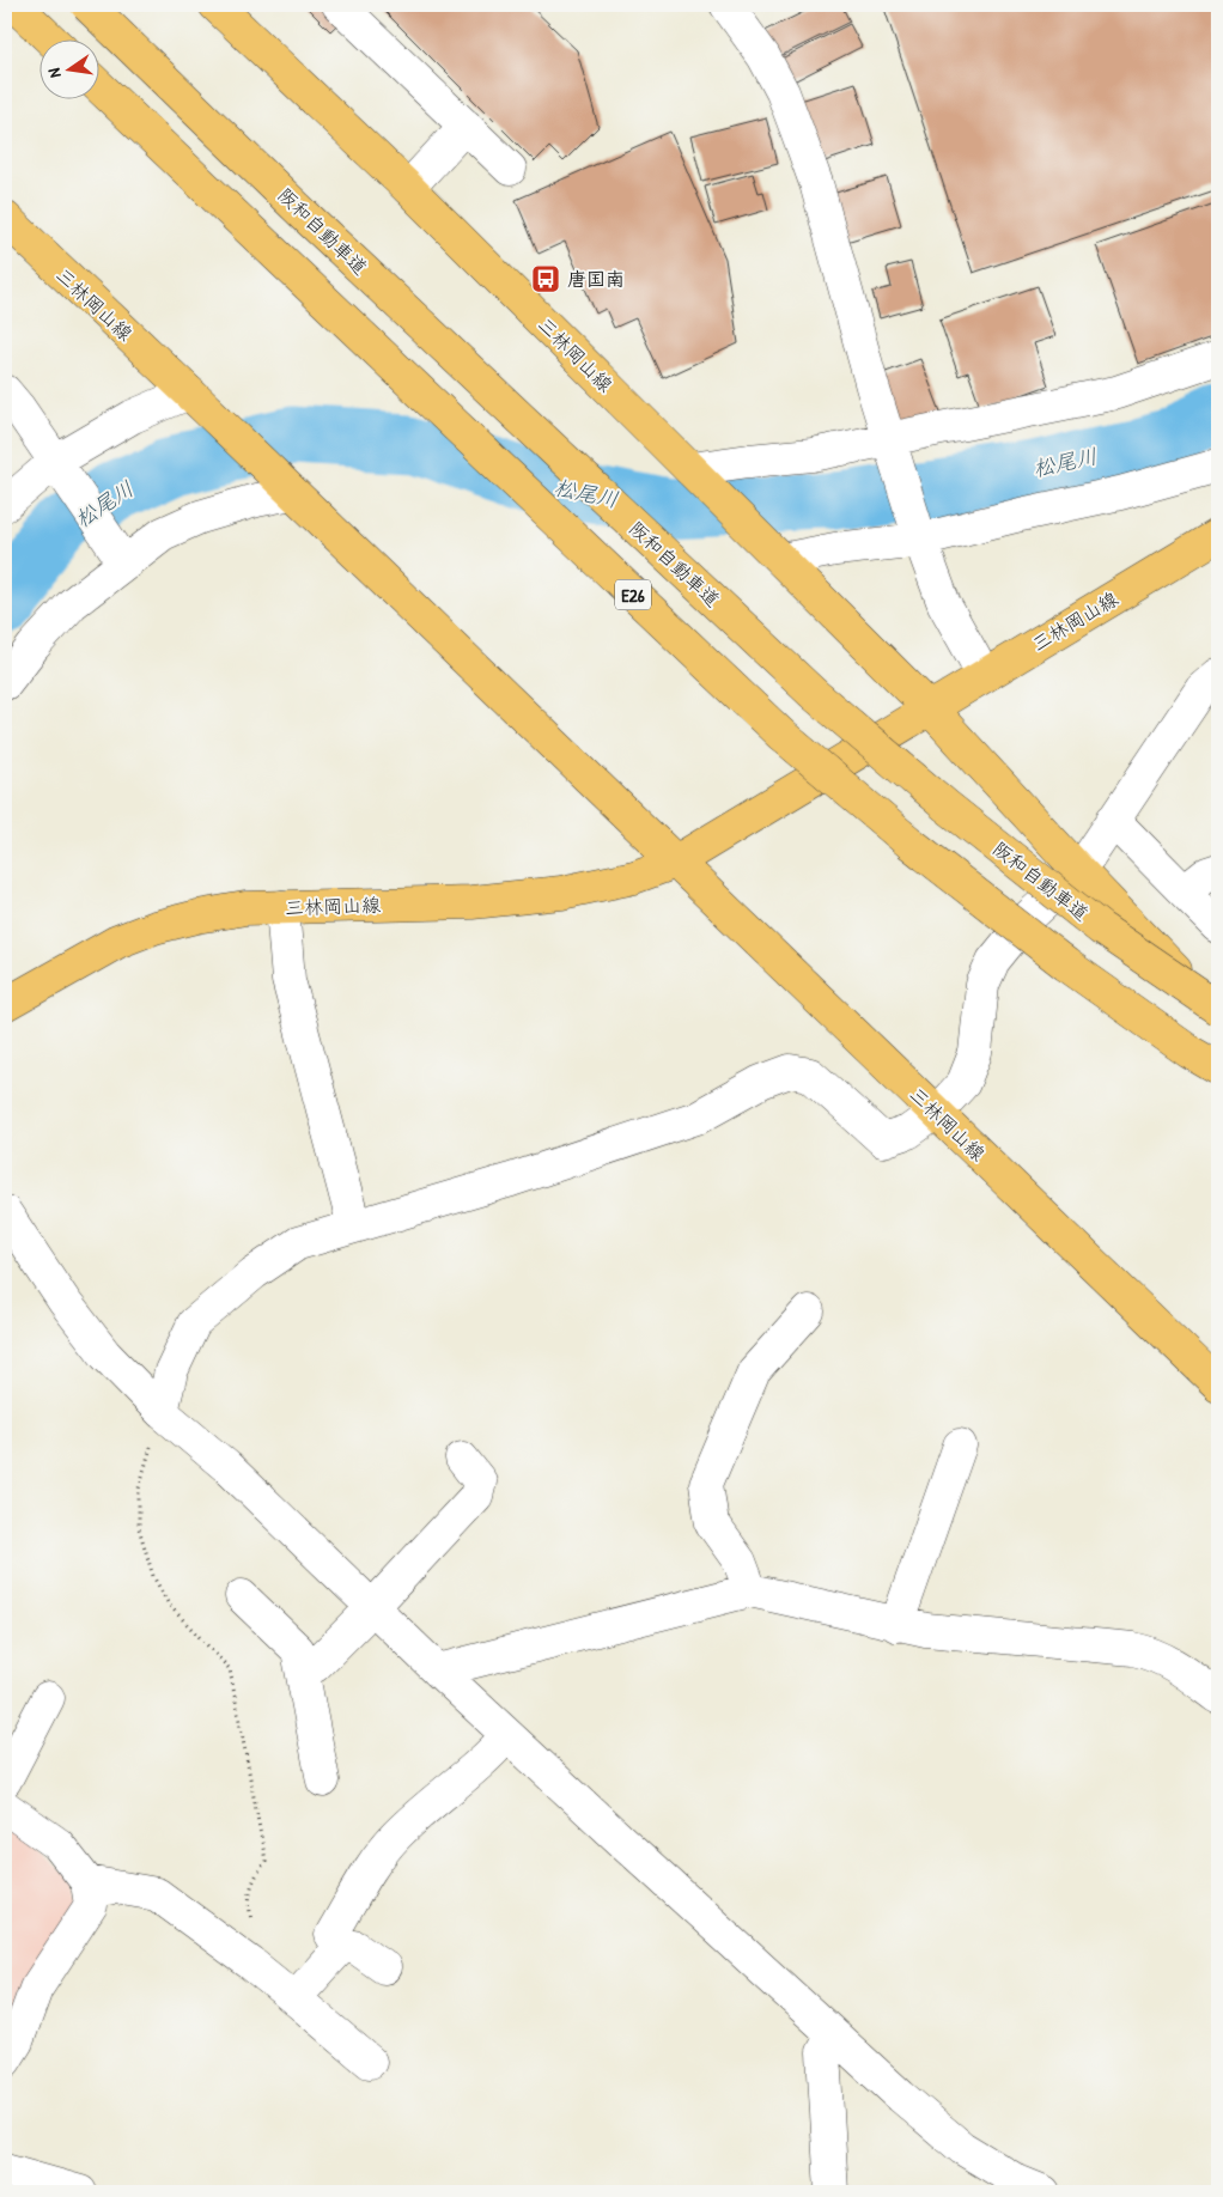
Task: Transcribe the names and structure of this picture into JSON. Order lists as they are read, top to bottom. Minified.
{"streets":{"main road":["阪和自動車道","三林岡山線","E26"]},"water":["松尾川"],"places":{"bus stop":["唐国南"]},"north":"left"}
